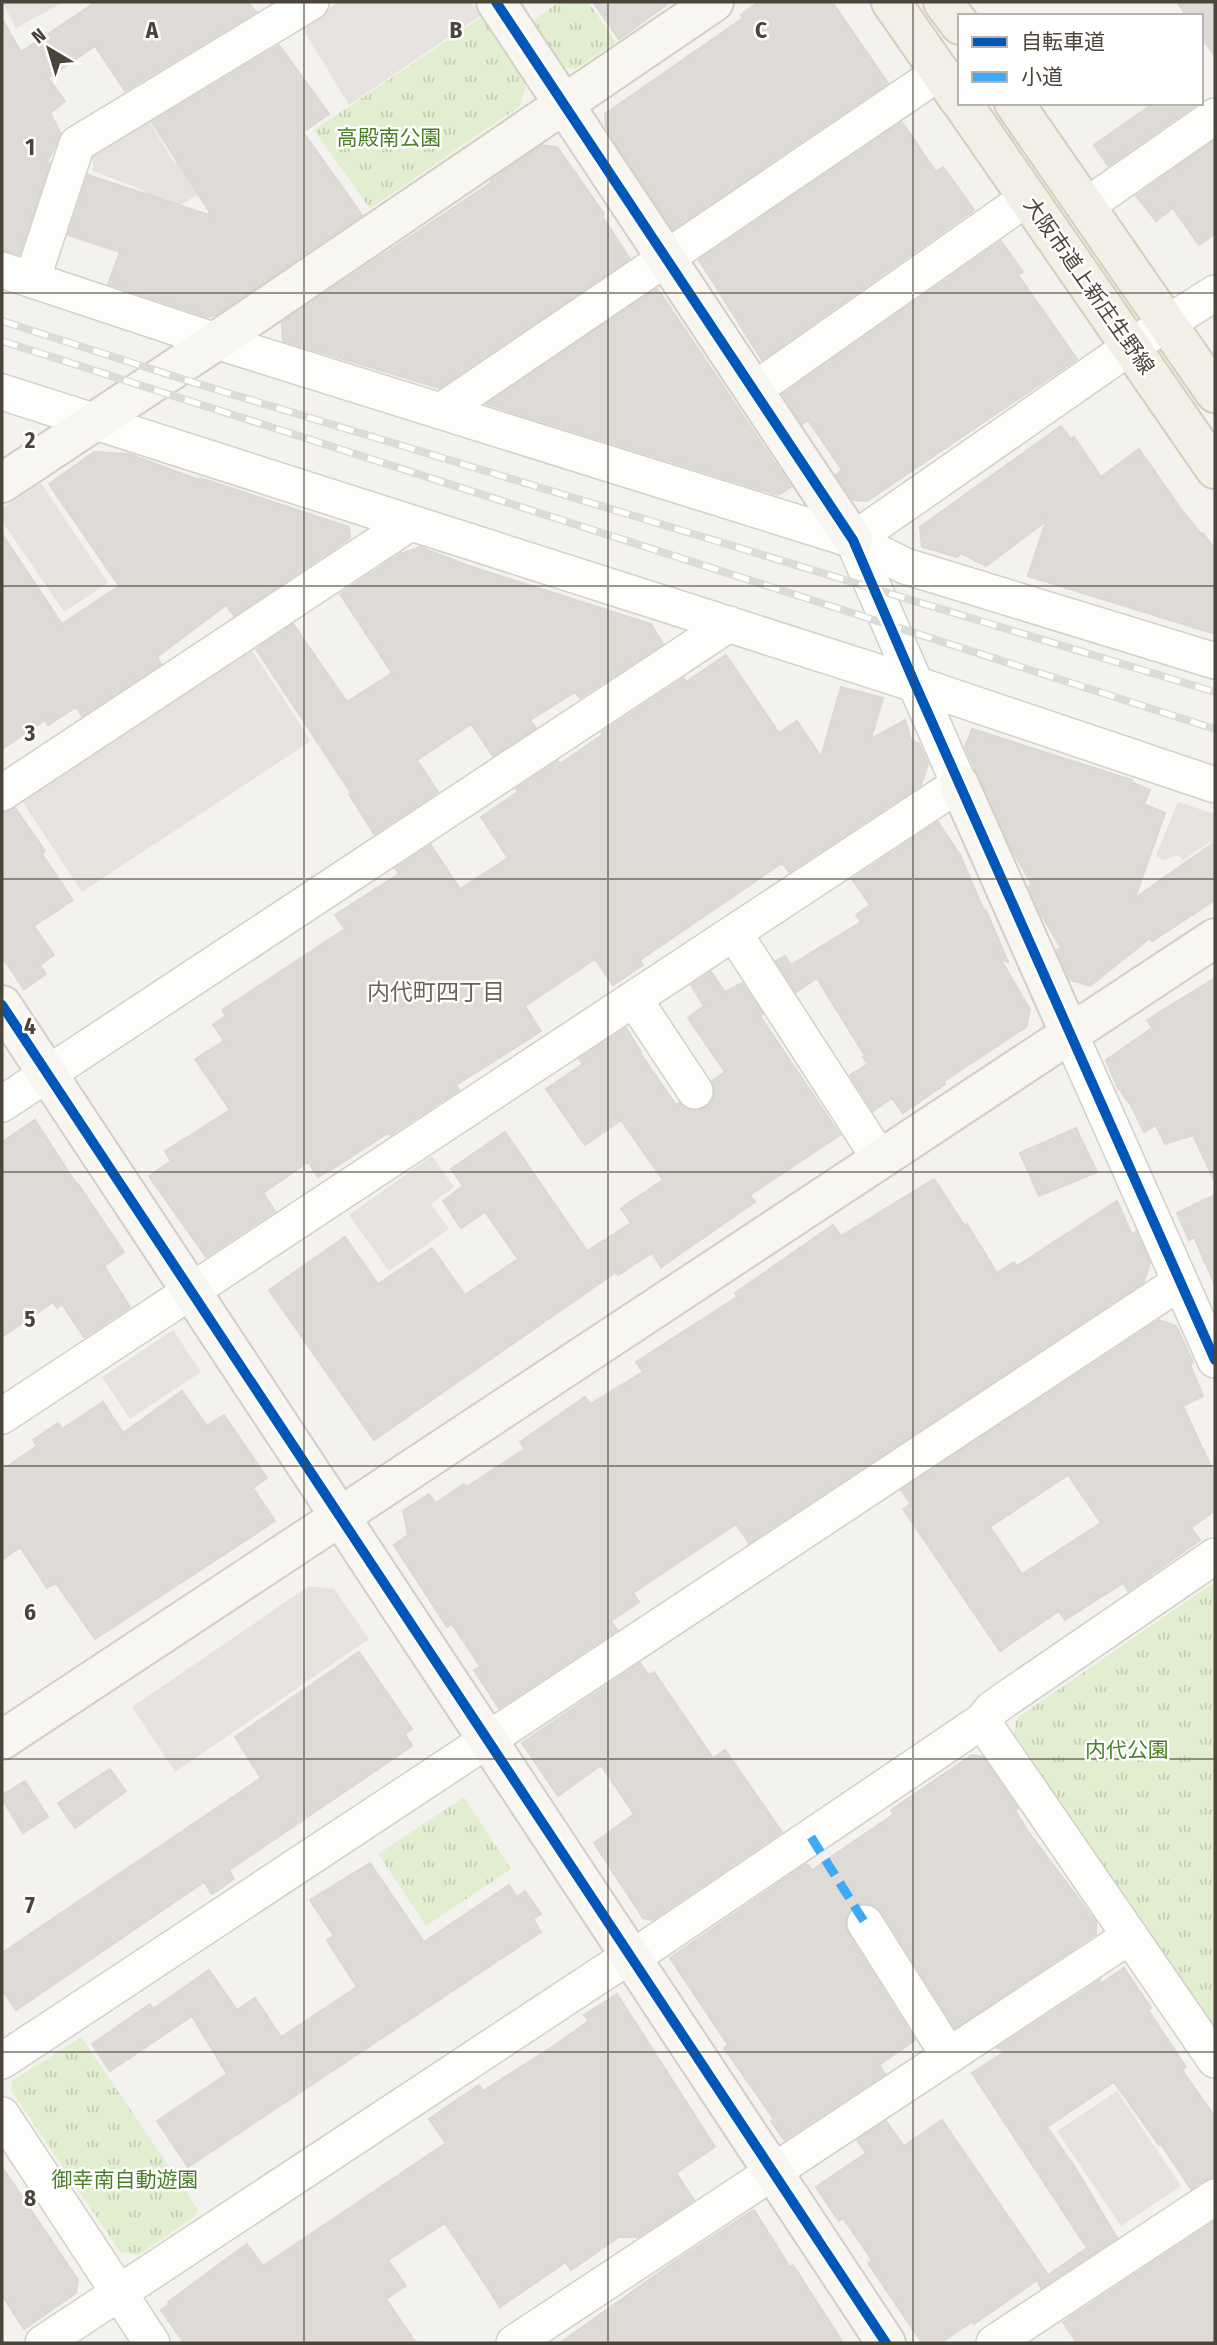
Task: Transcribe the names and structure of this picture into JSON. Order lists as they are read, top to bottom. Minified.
{"streets":{"main road":["大阪市道上新庄生野線"]},"districts":["内代町四丁目"],"parks":["高殿南公園","内代公園","御幸南自動遊園"],"legend":["自転車道","小道"],"north":"top left","grid":{"columns":["A","B","C"],"rows":["1","2","3","4","5","6","7","8"]}}
